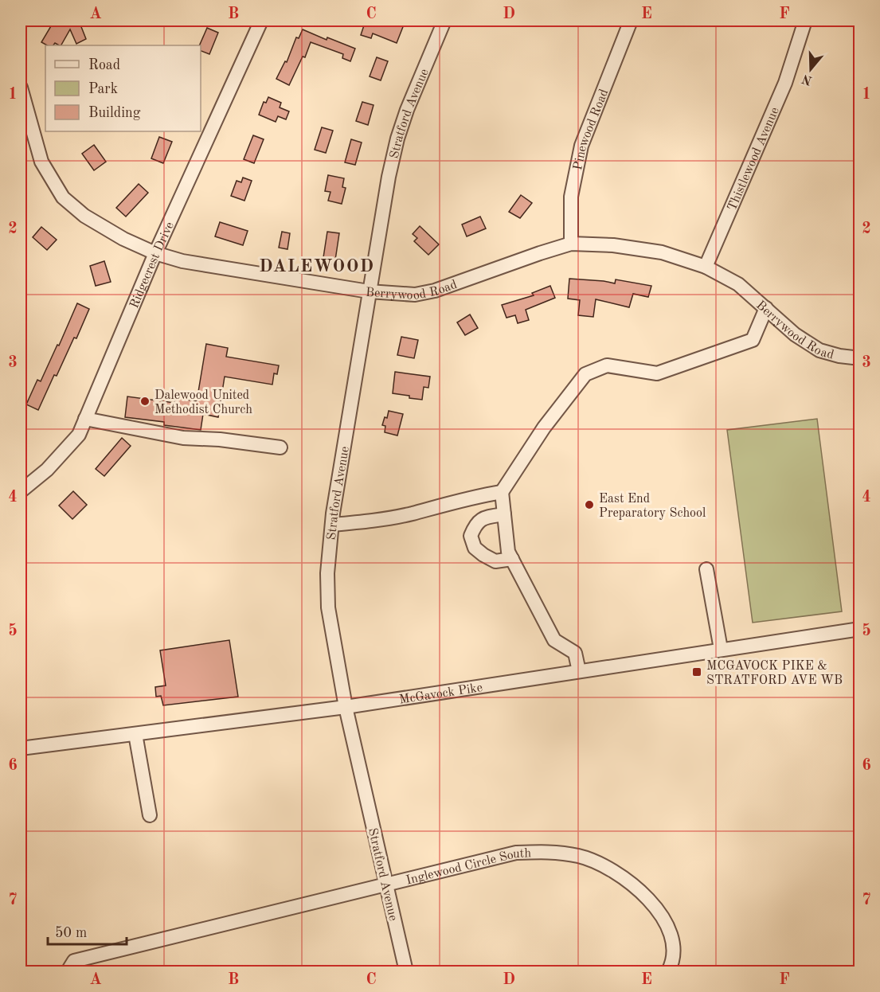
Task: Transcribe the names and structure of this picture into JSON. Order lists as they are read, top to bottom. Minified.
{"streets":{"street":["Stratford Avenue","Pinewood Road","Thistlewood Avenue","Ridgecrest Drive","Berrywood Road","McGavock Pike","Inglewood Circle South"]},"crossings":[["Stratford Avenue","Berrywood Road"],["Stratford Avenue","McGavock Pike"],["Stratford Avenue","Inglewood Circle South"],["Pinewood Road","Berrywood Road"],["Thistlewood Avenue","Berrywood Road"],["Ridgecrest Drive","Berrywood Road"]],"districts":["DALEWOOD"],"places":{"other":["Dalewood United Methodist Church","East End Preparatory School"],"transit":["MCGAVOCK PIKE & STRATFORD AVE WB"]},"legend":["Road","Park","Building"],"scale_bar":"50 m","north":"bottom","grid":{"columns":["A","B","C","D","E","F"],"rows":["1","2","3","4","5","6","7"]}}
